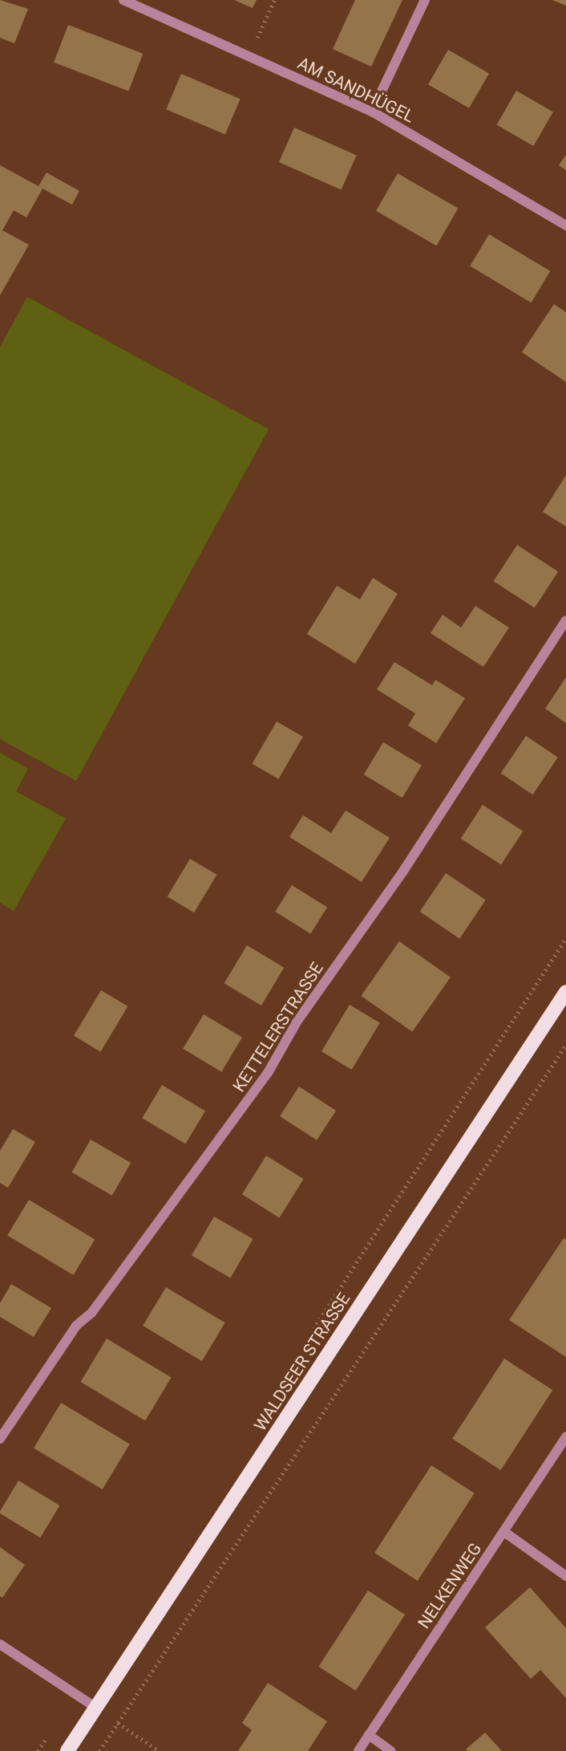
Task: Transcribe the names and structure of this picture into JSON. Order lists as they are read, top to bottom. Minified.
{"streets":{"main road":["WALDSEER STRASSE"],"street":["AM SANDHÜGEL","KETTELERSTRASSE","NELKENWEG"]}}
